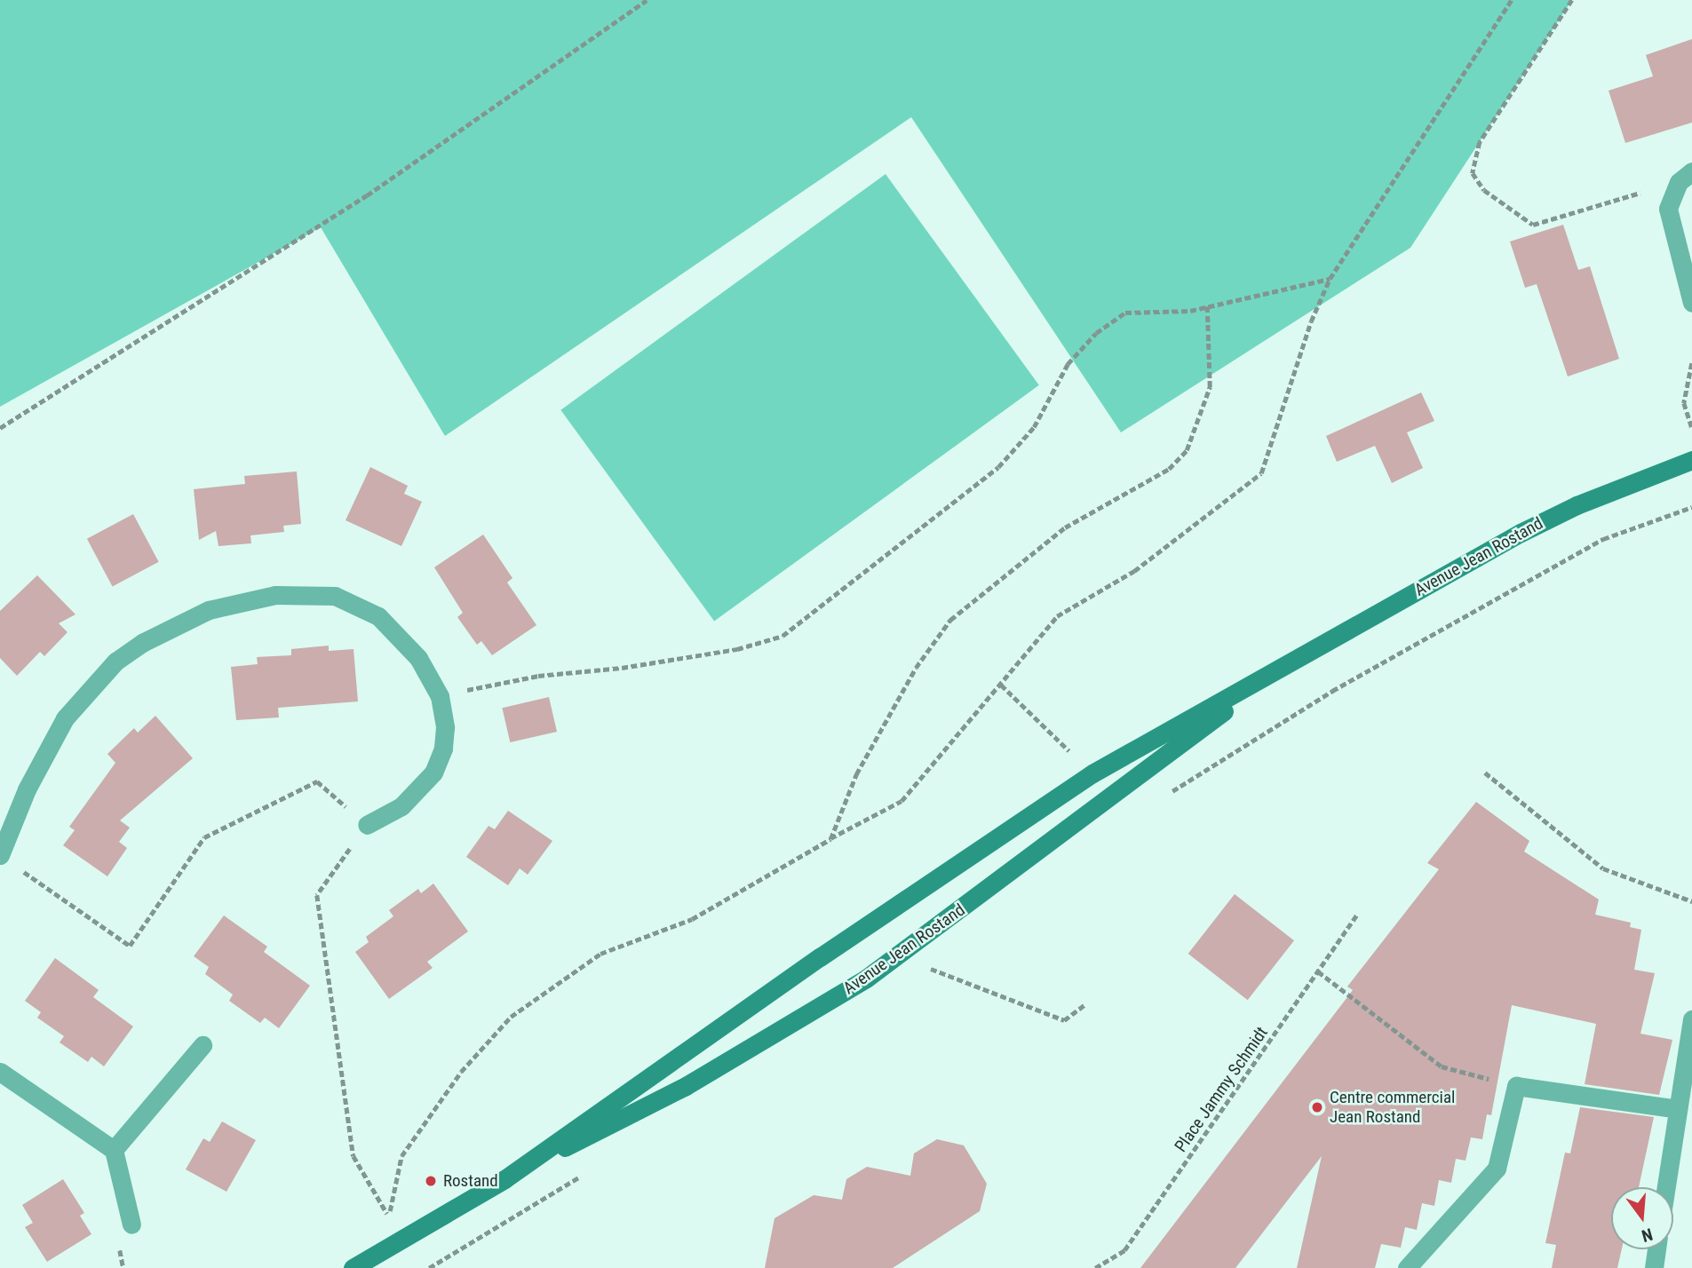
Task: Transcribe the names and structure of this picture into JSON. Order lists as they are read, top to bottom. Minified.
{"streets":{"street":["Avenue Jean Rostand"],"path":["Place Jammy Schmidt"]},"places":["Centre commercial Jean Rostand","Rostand"],"north":"bottom"}
